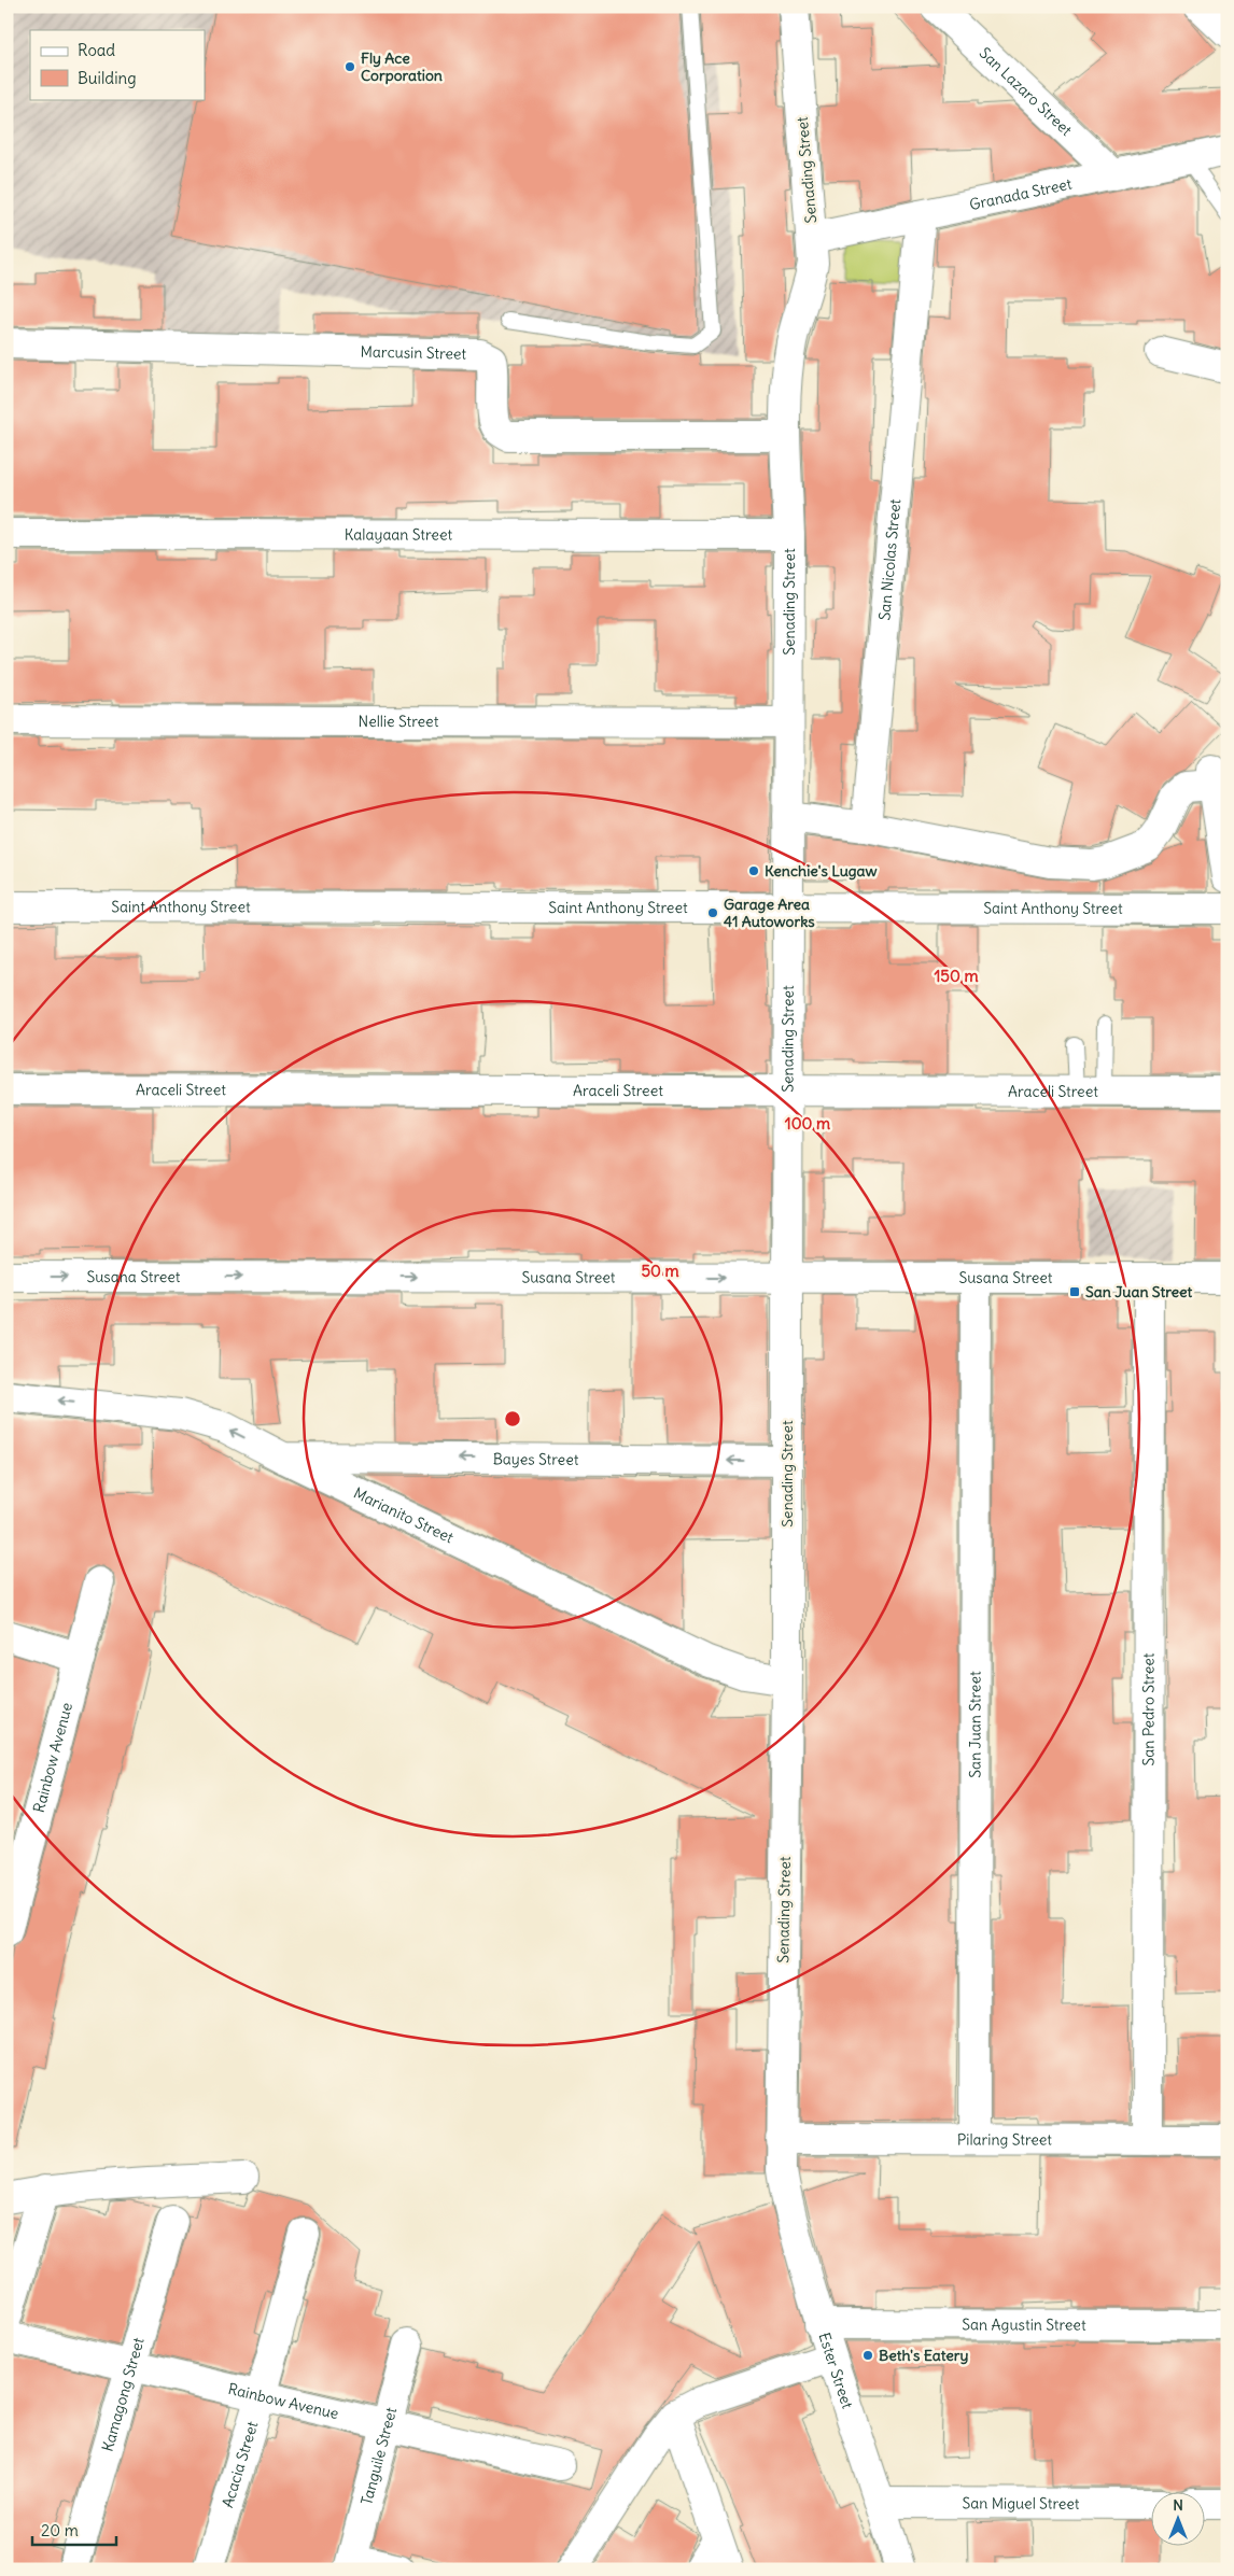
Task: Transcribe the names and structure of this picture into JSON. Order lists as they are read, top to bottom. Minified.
{"streets":{"street":["San Lazaro Street","Senading Street","Granada Street","Marcusin Street","Kalayaan Street","San Nicolas Street","Nellie Street","Saint Anthony Street","Araceli Street","Susana Street","Bayes Street","Marianito Street","San Pedro Street","San Juan Street","Rainbow Avenue","Pilaring Street","San Agustin Street","Ester Street","Kamagong Street","Tanguile Street","Acacia Street","San Miguel Street"]},"crossings":[["San Lazaro Street","Granada Street"],["Senading Street","Granada Street"],["Senading Street","Marcusin Street"],["Senading Street","Kalayaan Street"],["Senading Street","Nellie Street"],["Senading Street","Saint Anthony Street"],["Senading Street","Araceli Street"],["Senading Street","Susana Street"],["Senading Street","Bayes Street"],["Senading Street","Marianito Street"],["Senading Street","Pilaring Street"],["Senading Street","Ester Street"],["Granada Street","San Nicolas Street"],["Susana Street","San Pedro Street"],["Susana Street","San Juan Street"],["Bayes Street","Marianito Street"],["San Pedro Street","Pilaring Street"],["San Juan Street","Pilaring Street"],["Rainbow Avenue","Kamagong Street"],["Rainbow Avenue","Tanguile Street"],["Rainbow Avenue","Acacia Street"],["San Agustin Street","Ester Street"],["Ester Street","San Miguel Street"]],"one_way":["Susana Street","Bayes Street"],"places":{"other":["Fly Ace Corporation","Kenchie's Lugaw","Garage Area 41 Autoworks","Beth's Eatery"],"transit":["San Juan Street"]},"legend":["Road","Building"],"scale_bar":"20 m","north":"top","rings":["150 m","100 m","50 m"]}
